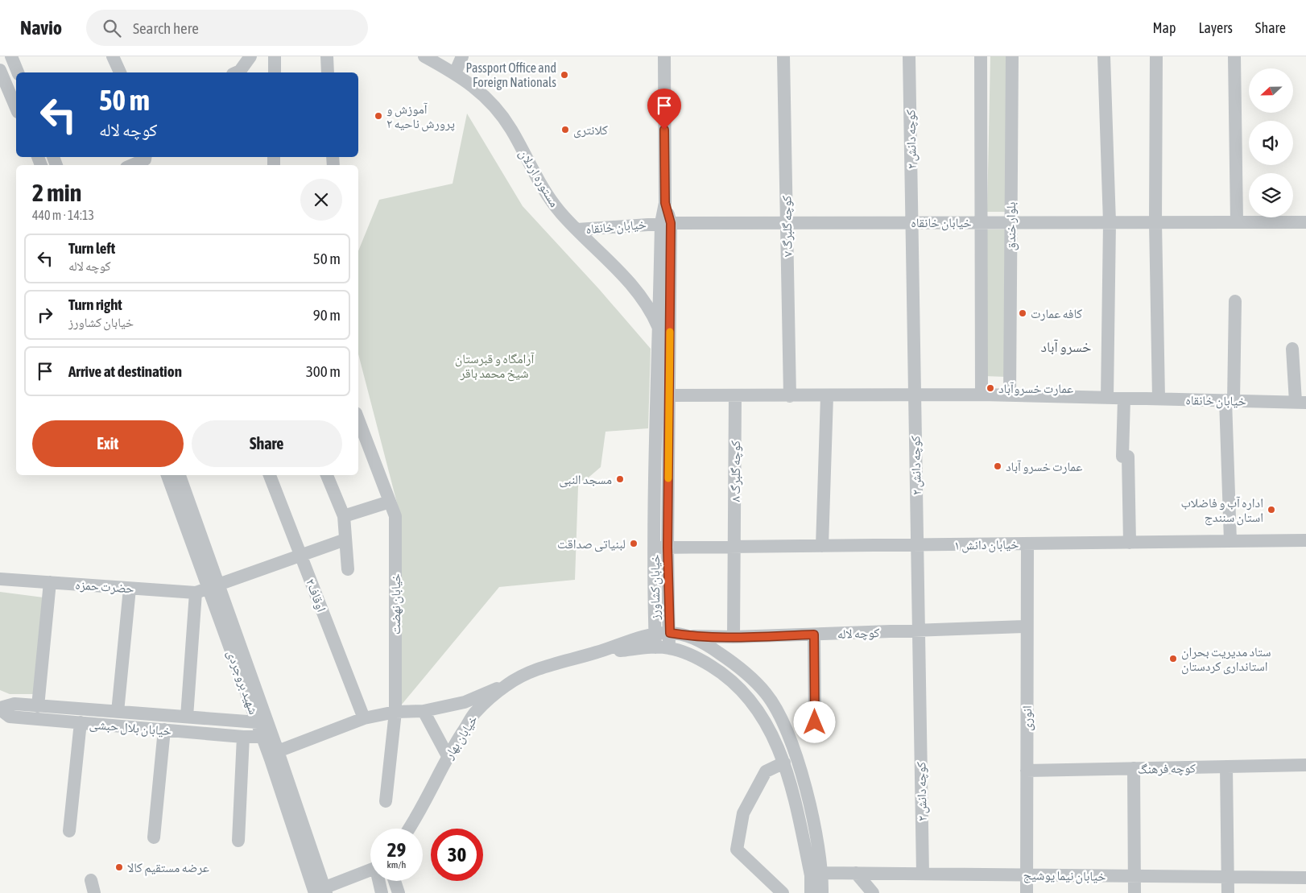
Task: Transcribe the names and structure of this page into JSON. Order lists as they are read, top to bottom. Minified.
{"streets":{"street":["کوچه دانش ۲","مستوره اردلان","خیابان خانقاه","کوچه گلبرگ ۷","بلوار خندق","کوچه گلبرگ ۸","خیابان دانش ۱","حضرت حمزه","خیابان کشاورز","اوقاف۲","خیابان نهضت","کوچه لاله","شهید بروجردی","انوری","خیابان بلال حبشی","خیابان بهار","کوچه فرهنگ","خیابان نیما یوشیج"]},"crossings":[["کوچه دانش ۲","خیابان خانقاه"],["کوچه دانش ۲","خیابان دانش ۱"],["کوچه دانش ۲","کوچه لاله"],["کوچه دانش ۲","خیابان نیما یوشیج"],["مستوره اردلان","خیابان خانقاه"],["مستوره اردلان","خیابان کشاورز"],["خیابان خانقاه","کوچه گلبرگ ۷"],["خیابان خانقاه","بلوار خندق"],["خیابان خانقاه","کوچه گلبرگ ۸"],["خیابان خانقاه","خیابان کشاورز"],["کوچه گلبرگ ۸","خیابان دانش ۱"],["کوچه گلبرگ ۸","کوچه لاله"],["خیابان دانش ۱","خیابان کشاورز"],["خیابان دانش ۱","انوری"],["حضرت حمزه","اوقاف۲"],["حضرت حمزه","شهید بروجردی"],["خیابان کشاورز","کوچه لاله"],["خیابان کشاورز","خیابان بهار"],["خیابان کشاورز","خیابان نیما یوشیج"],["کوچه لاله","انوری"],["شهید بروجردی","خیابان بلال حبشی"],["انوری","کوچه فرهنگ"],["انوری","خیابان نیما یوشیج"]],"districts":["خسرو آباد"],"parks":["آرامگاه و قبرستان شیخ محمد باقر"],"places":["Passport Office and Foreign Nationals","آموزش و پرورش ناحیه ۲","کلانتری","کافه عمارت","عمارت خسروآباد","عمارت خسرو آباد","مسجد النبی","اداره آب و فاضلاب استان سنندج","لبنیاتی ‌صداقت","ستاد مدیریت بحران استانداری کردستان","عرضه مستقیم کالا"],"north":"left","page":{"header":"Navio","search":"Search here","nav":["Map","Layers","Share"],"turn":["50 m","کوچه لاله"],"heading":["2 min","440 m · 14:13"],"list":[{"name":"Turn left","note":"کوچه لاله","value":"50 m"},{"name":"Turn right","note":"خیابان کشاورز","value":"90 m"},{"name":"Arrive at destination","value":"300 m"}],"buttons":["Exit","Share"],"speed":"29 km/h","limit":"30"}}
